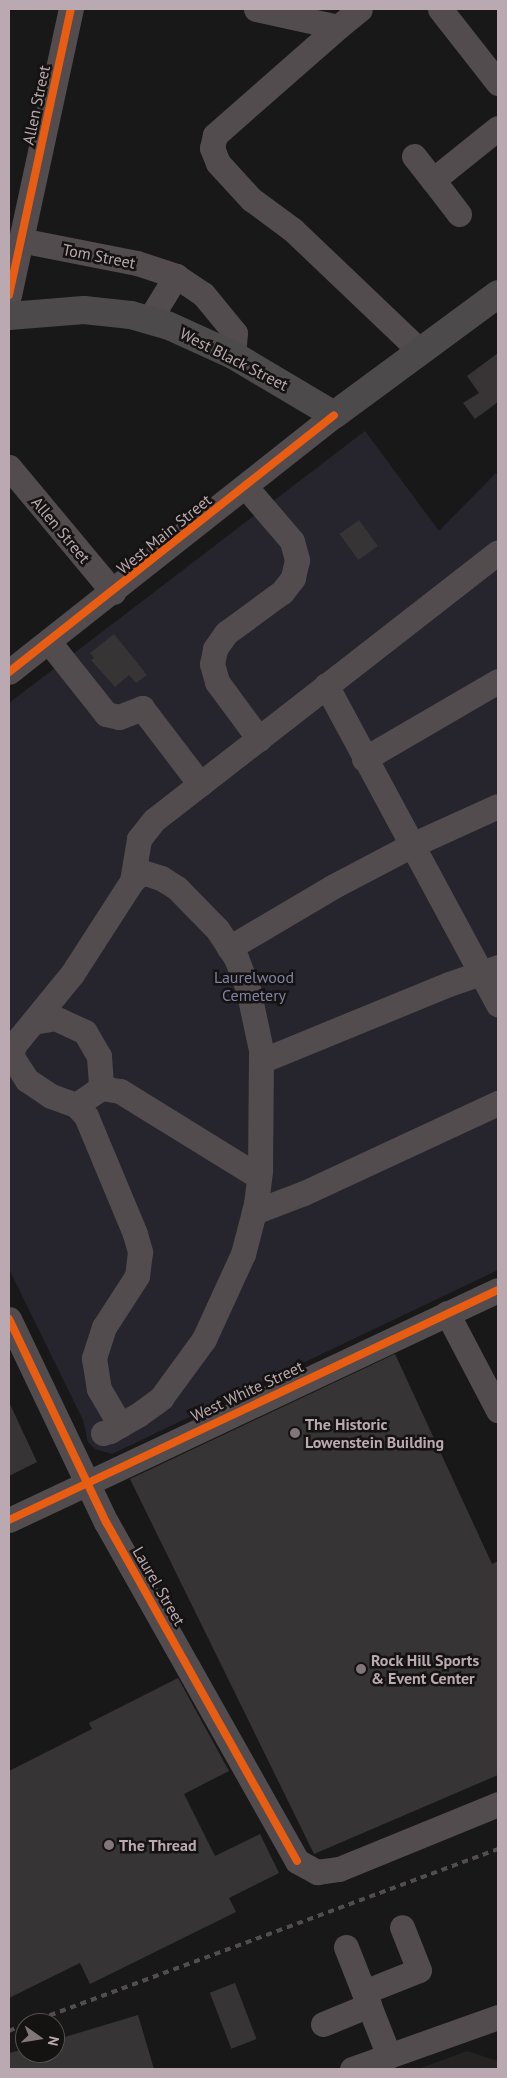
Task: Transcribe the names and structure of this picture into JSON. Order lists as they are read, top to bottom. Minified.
{"streets":{"main road":["West Black Street","West Main Street"],"street":["Allen Street","Tom Street","West White Street","Laurel Street"]},"crossings":[["Allen Street","Tom Street"],["Allen Street","West Main Street"],["Tom Street","West Black Street"],["West Black Street","West Main Street"],["West White Street","Laurel Street"]],"parks":["Laurelwood Cemetery"],"places":["The Historic Lowenstein Building","Rock Hill Sports & Event Center","The Thread"],"north":"right"}
